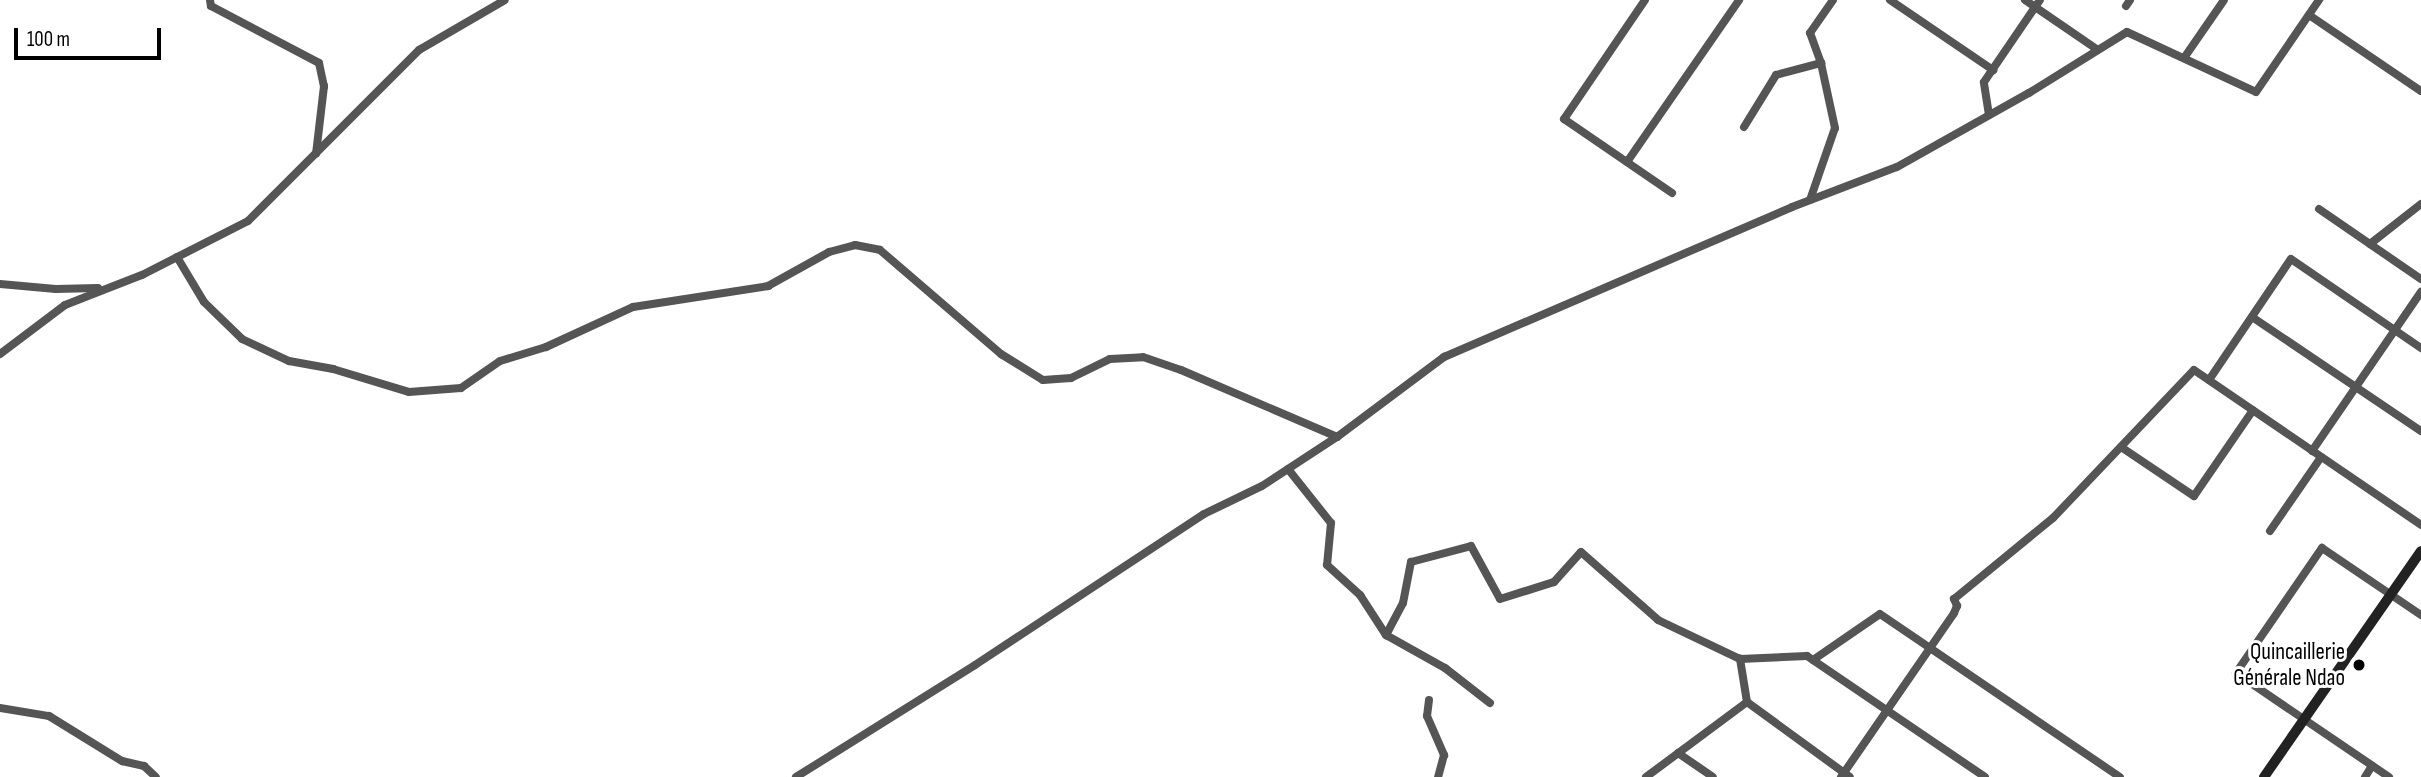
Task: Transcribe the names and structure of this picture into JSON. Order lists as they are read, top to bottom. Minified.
{"places":["Quincaillerie Générale Ndao"],"scale_bar":"100 m"}
